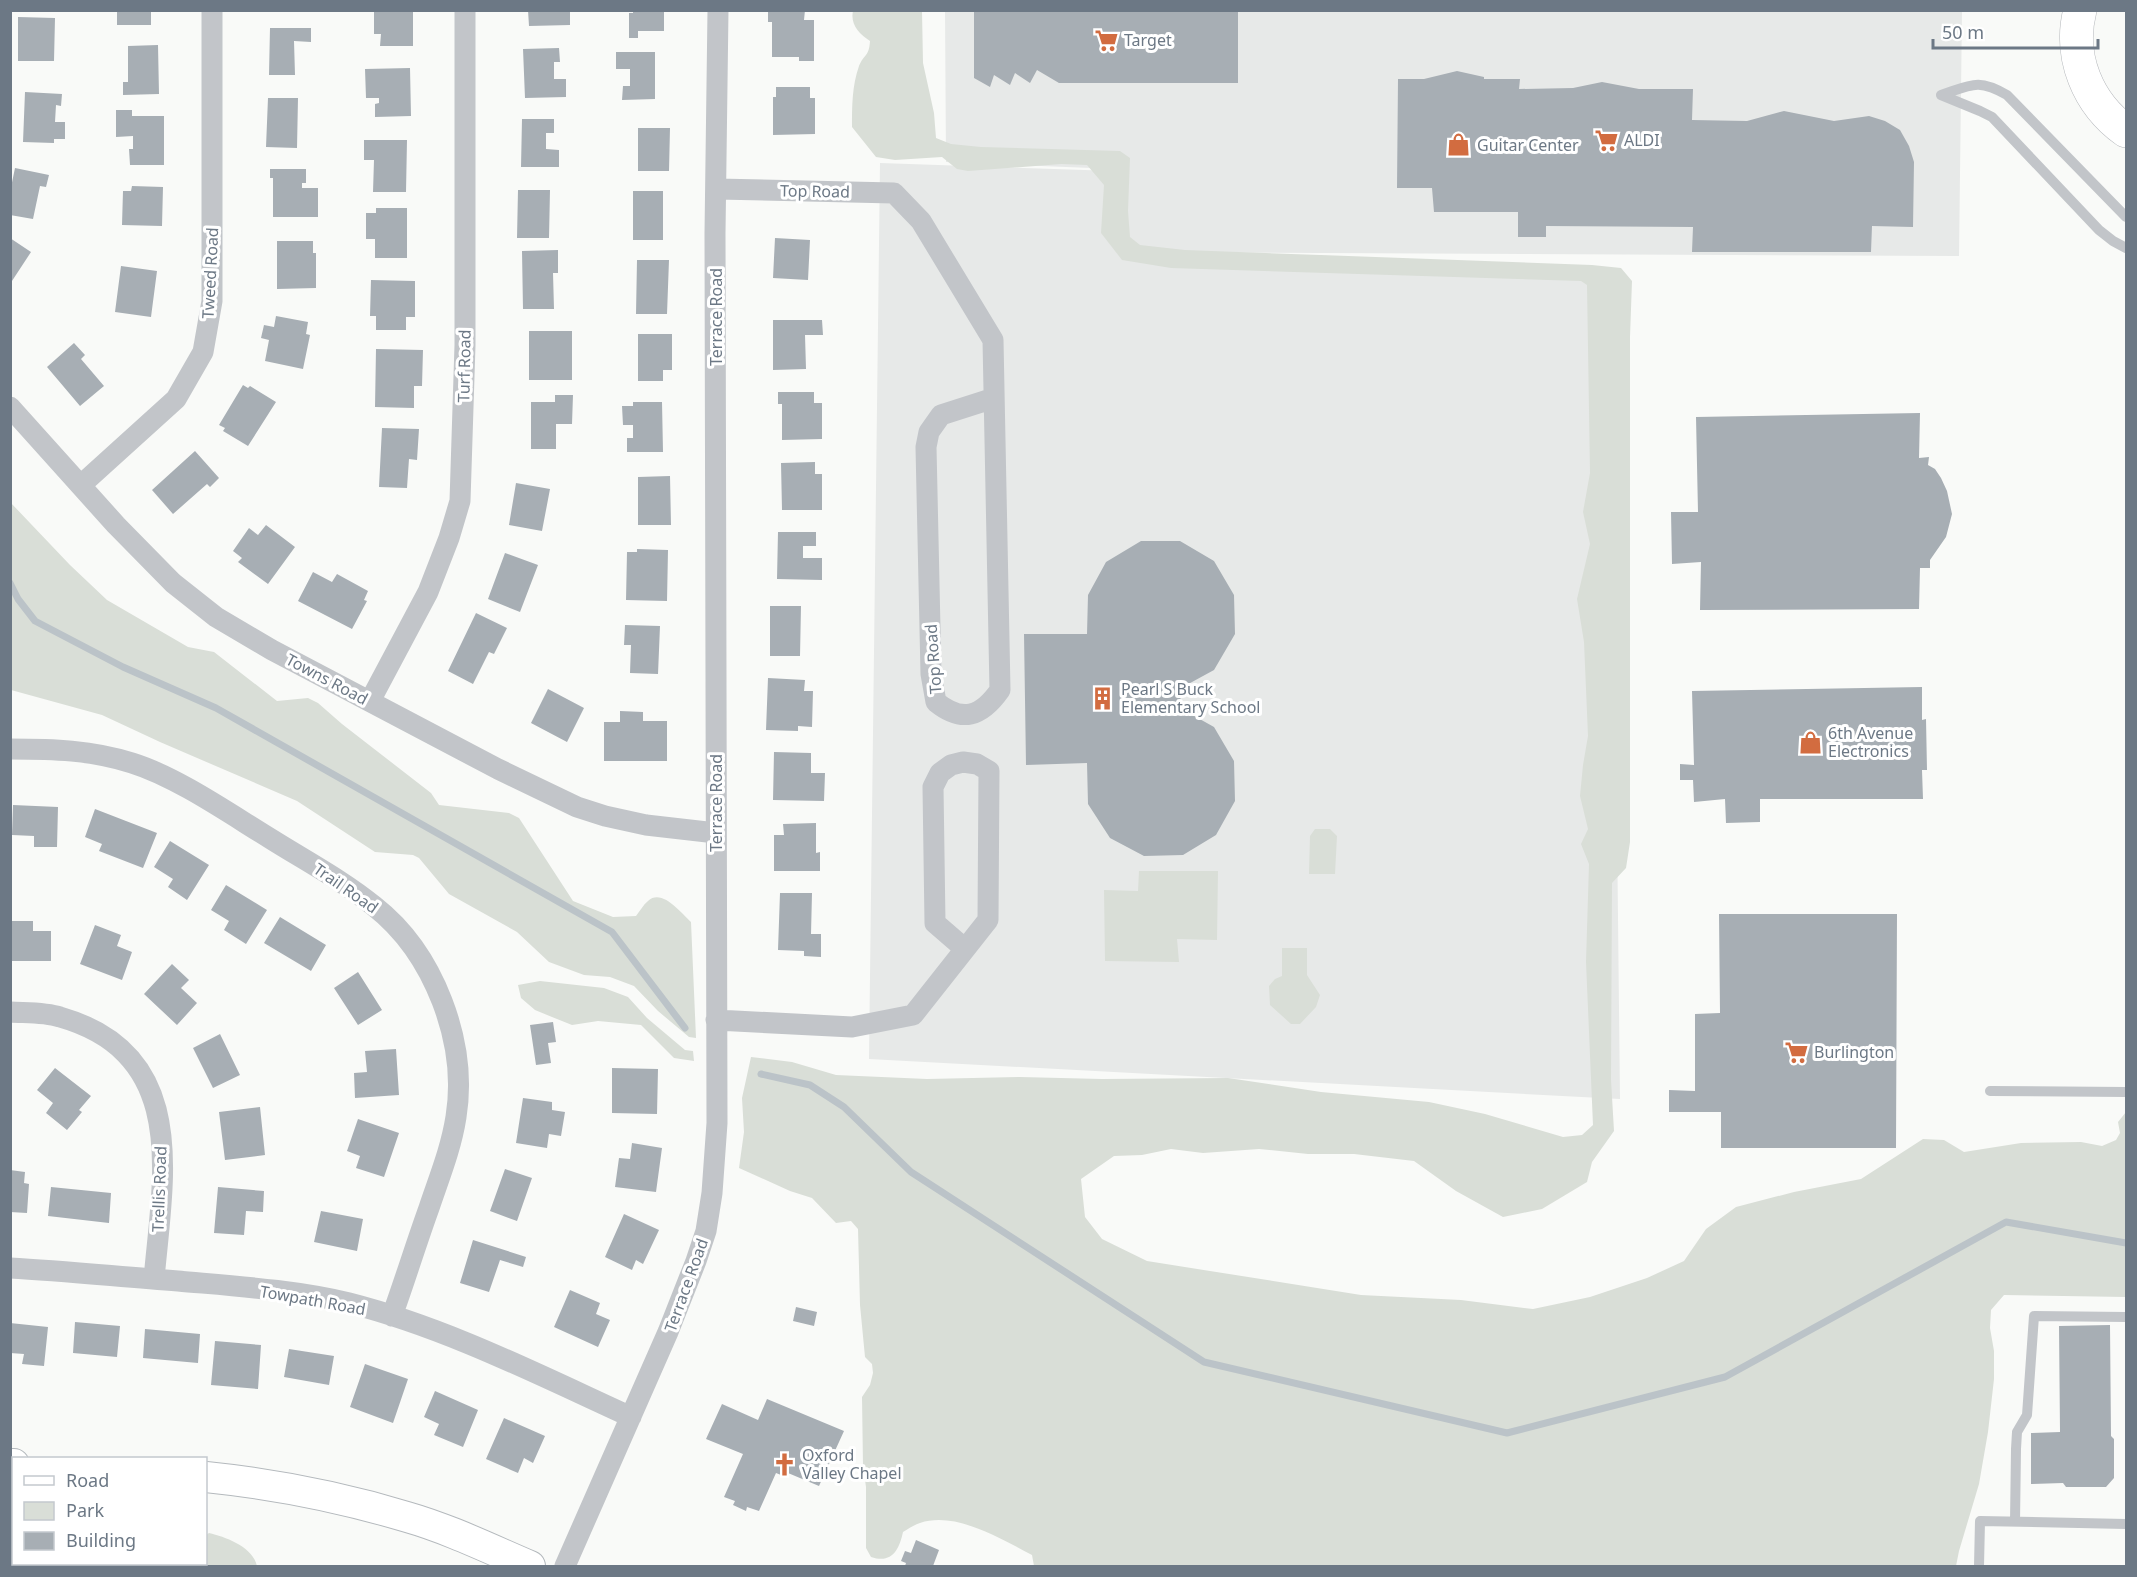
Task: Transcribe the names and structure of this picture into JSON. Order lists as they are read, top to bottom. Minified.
{"streets":{"street":["Top Road","Tweed Road","Terrace Road","Turf Road","Towns Road","Trail Road","Trellis Road","Towpath Road"]},"crossings":[["Top Road","Terrace Road"],["Tweed Road","Towns Road"],["Terrace Road","Towns Road"],["Terrace Road","Towpath Road"],["Turf Road","Towns Road"],["Trail Road","Towpath Road"],["Trellis Road","Towpath Road"]],"places":{"supermarket":["Target","ALDI","Burlington"],"shop":["Guitar Center","6th Avenue Electronics"],"building":["Pearl S Buck Elementary School"],"church":["Oxford Valley Chapel"]},"legend":["Road","Park","Building"],"scale_bar":"50 m"}
